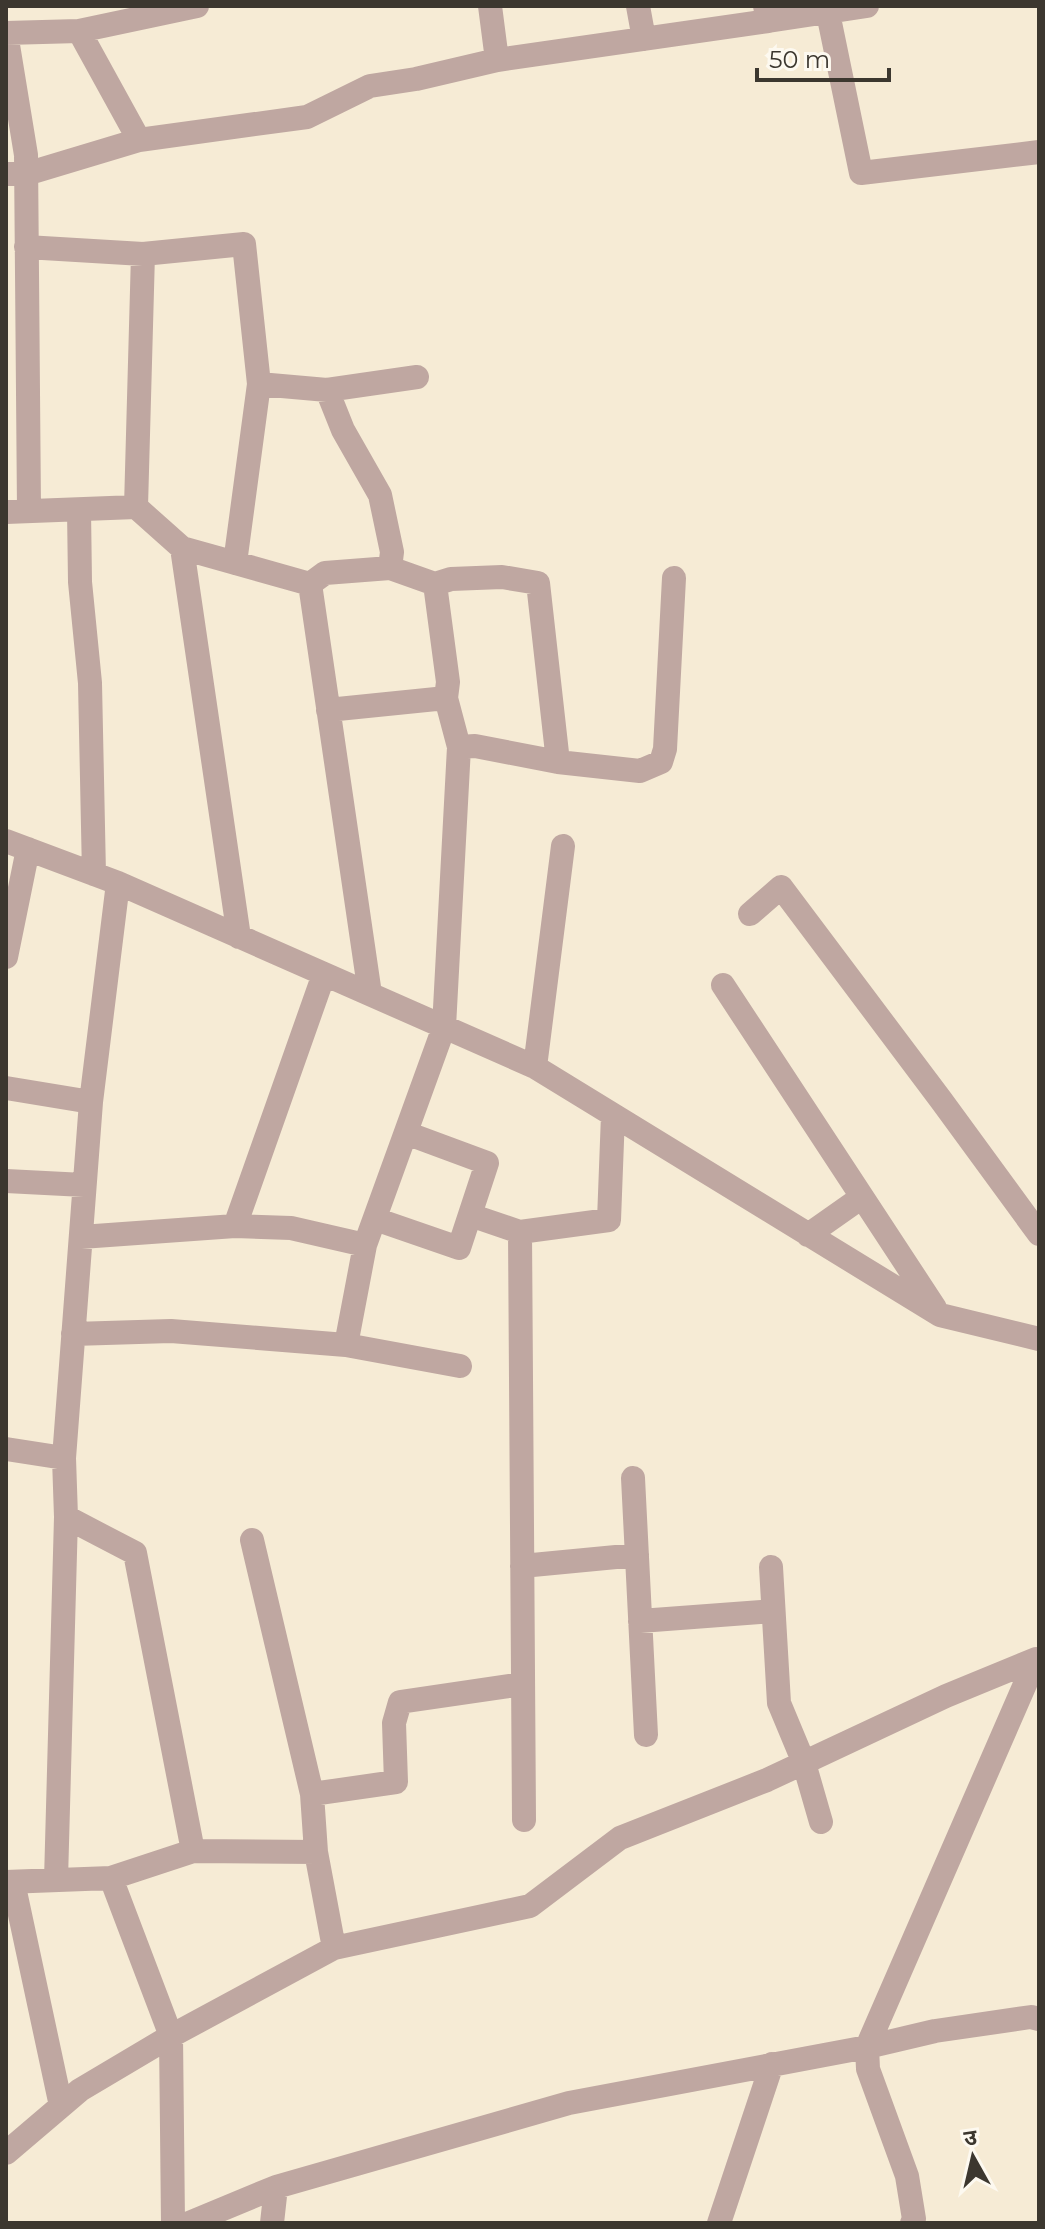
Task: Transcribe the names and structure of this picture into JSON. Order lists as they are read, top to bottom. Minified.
{"scale_bar":"50 m","north":"top"}
